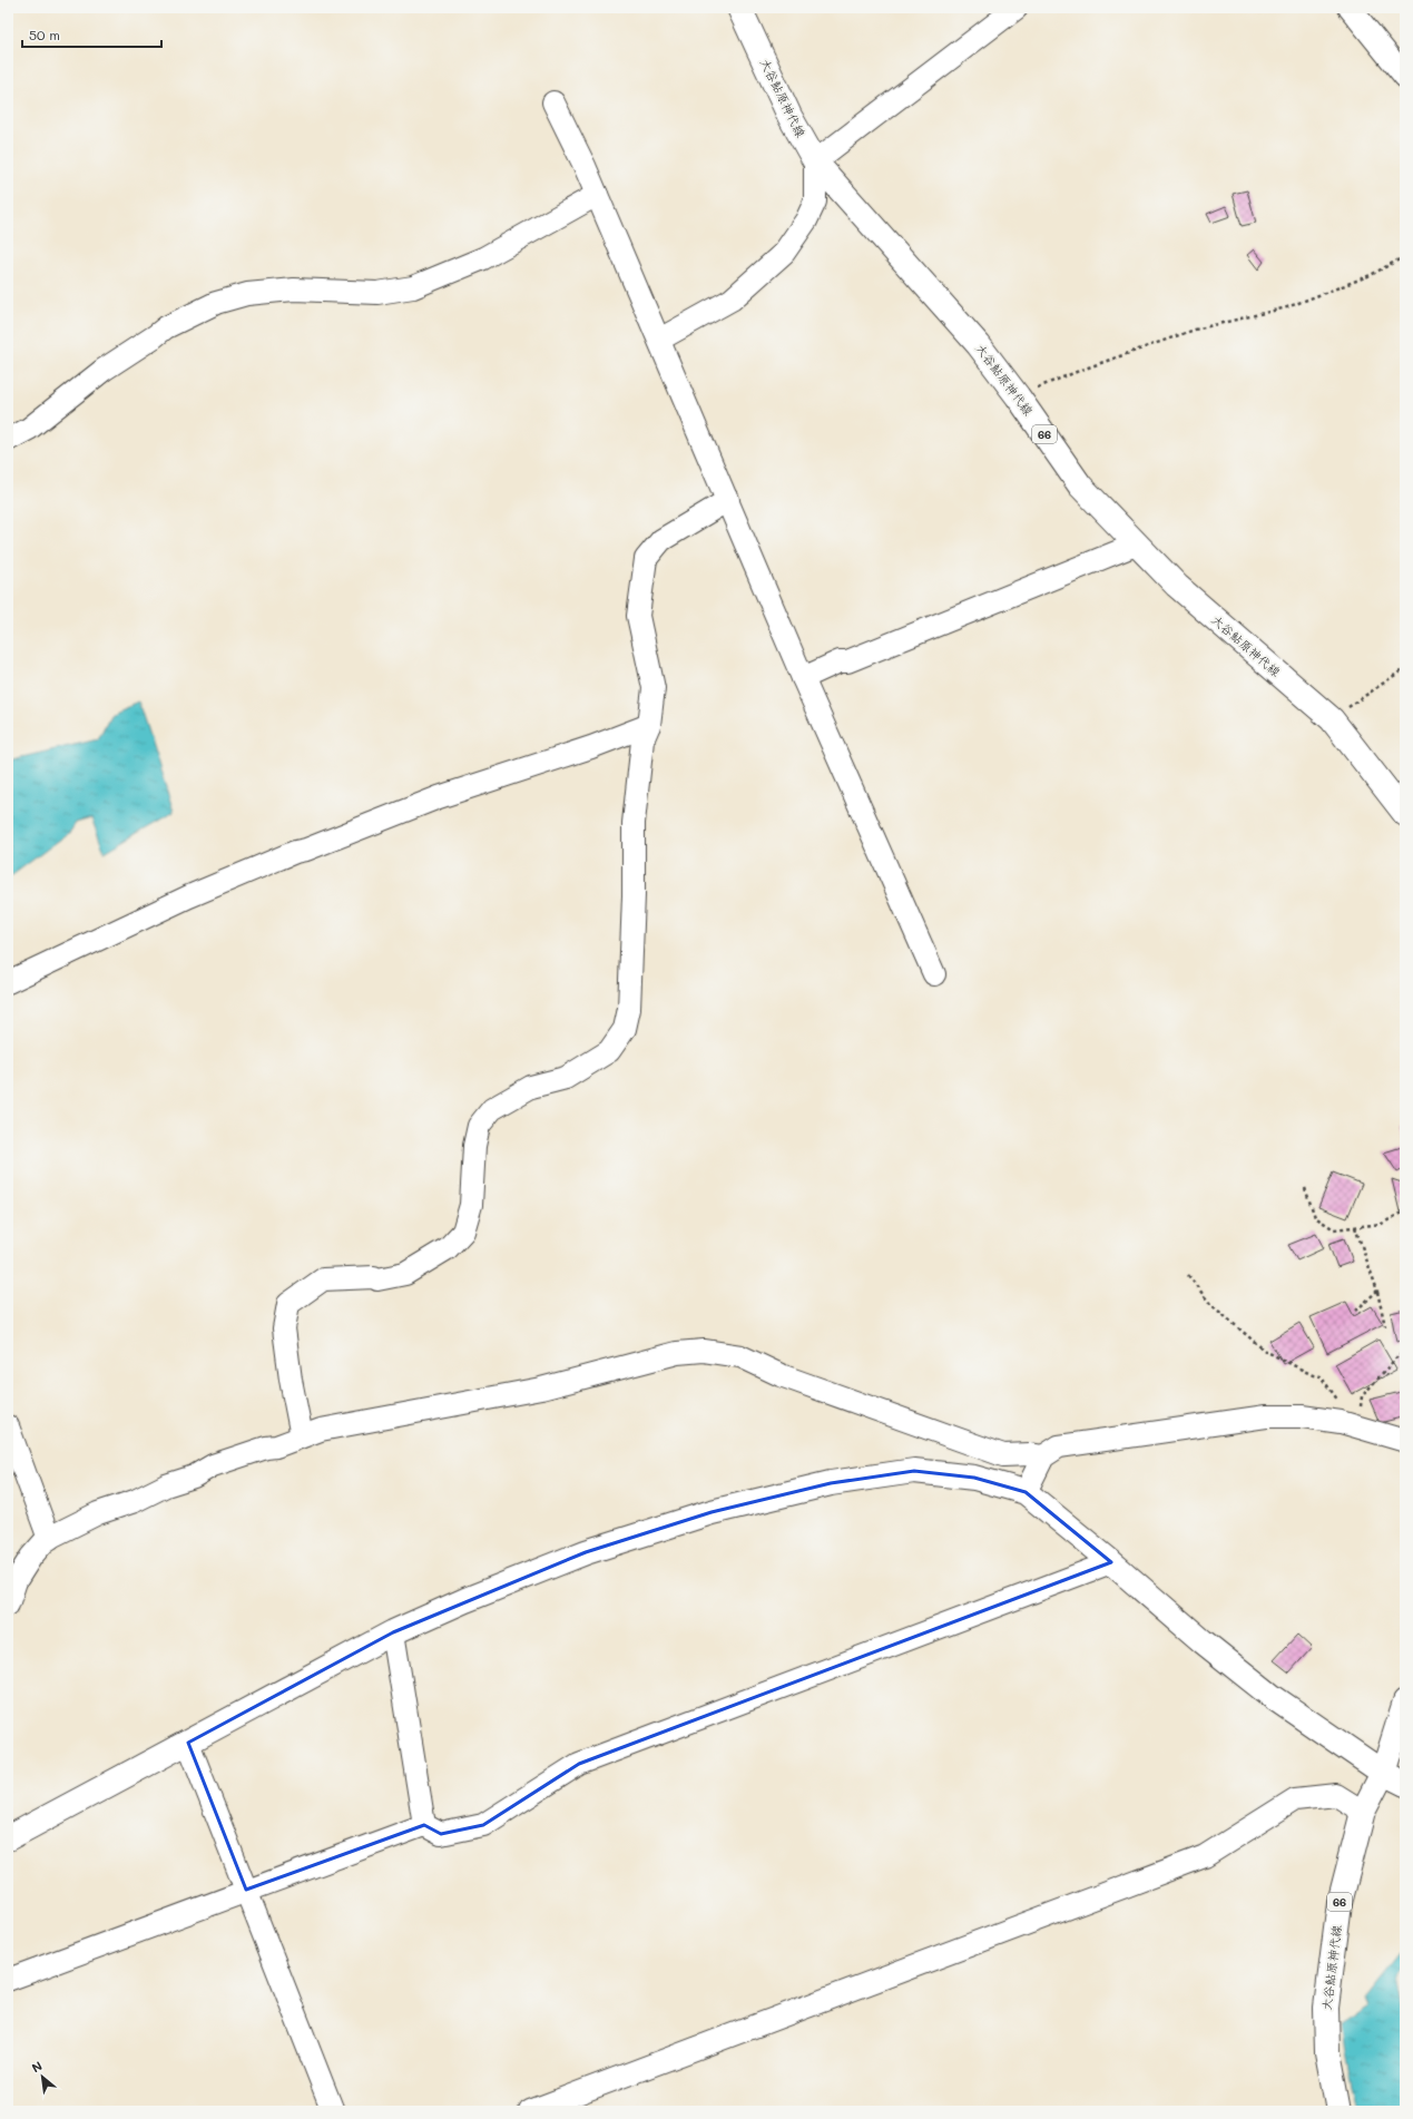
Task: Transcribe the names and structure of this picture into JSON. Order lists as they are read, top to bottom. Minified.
{"streets":{"street":["大谷鮎原神代線","66"]},"scale_bar":"50 m","north":"top left"}
